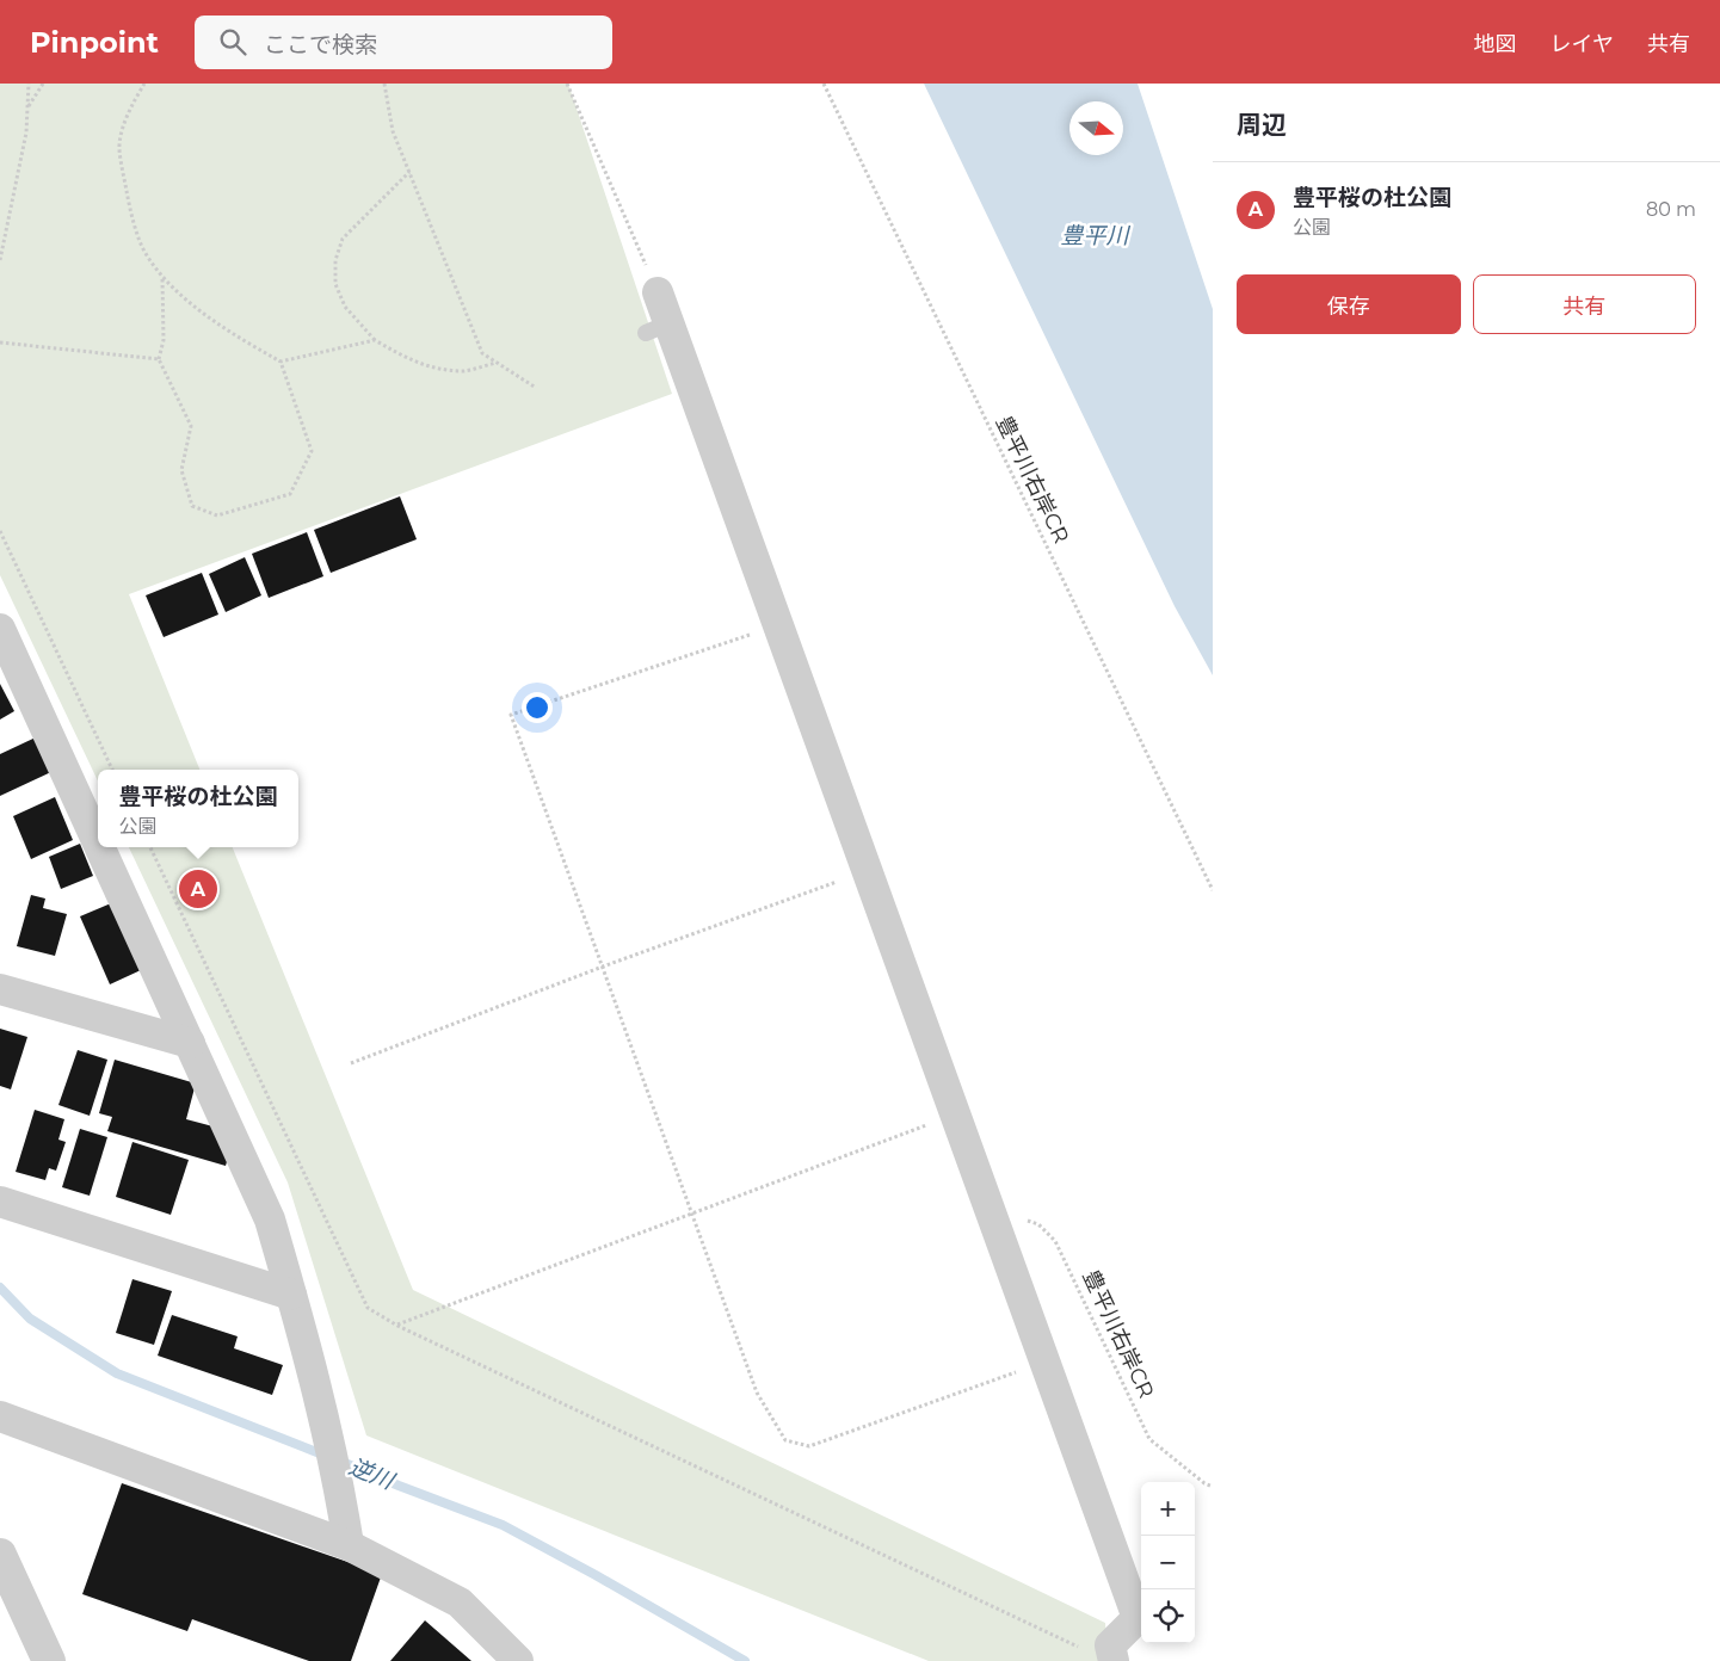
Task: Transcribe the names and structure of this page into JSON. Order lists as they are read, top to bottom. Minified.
{"streets":{"path":["豊平川右岸CR"]},"water":["豊平川","逆川"],"north":"right","page":{"header":"Pinpoint","search":"ここで検索","nav":["地図","レイヤ","共有"],"heading":"周辺","list":[{"mark":"A","name":"豊平桜の杜公園","note":"公園","value":"80 m"}],"buttons":["保存","共有"],"popup":["豊平桜の杜公園","公園"],"pins":"A","map_buttons":["+","−"]}}
